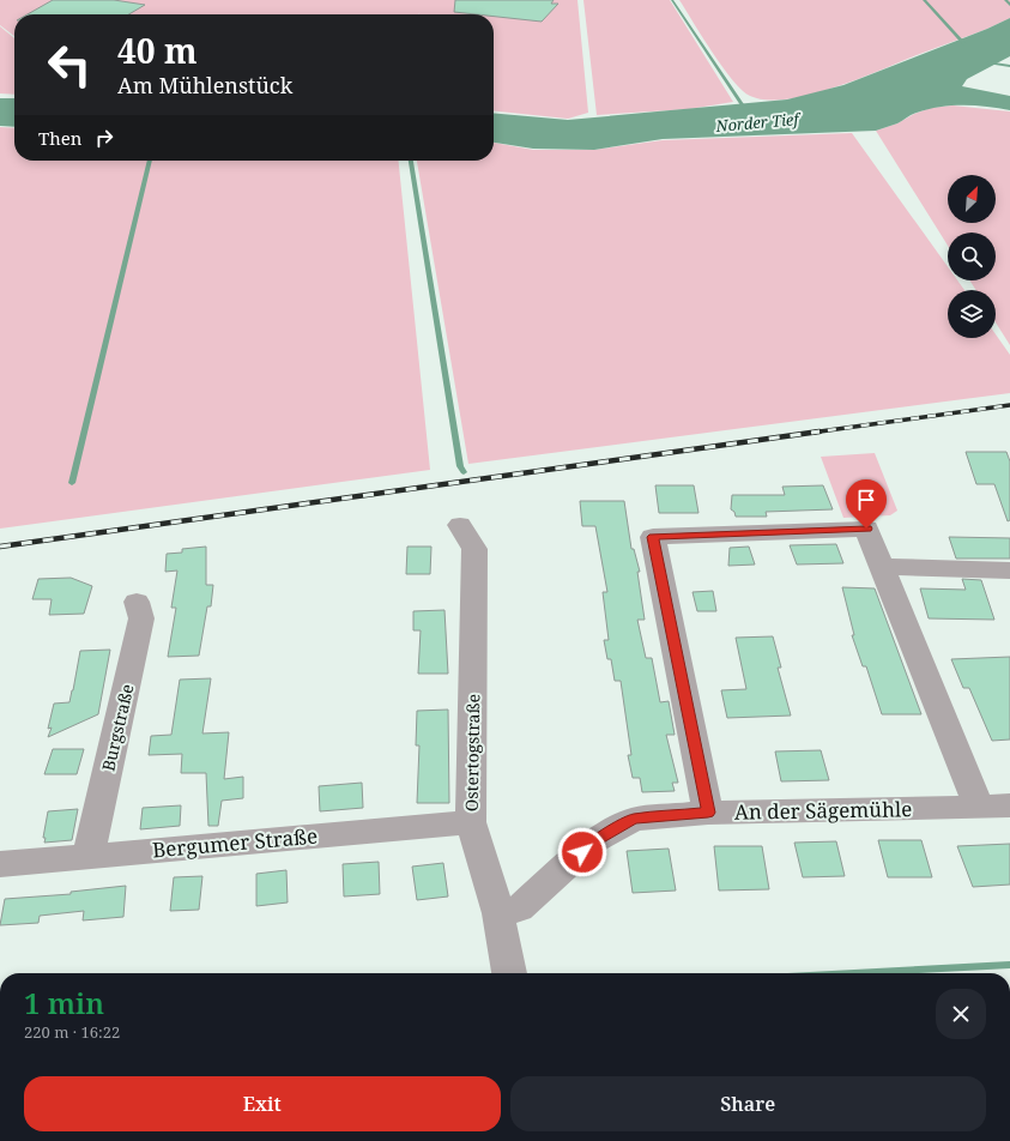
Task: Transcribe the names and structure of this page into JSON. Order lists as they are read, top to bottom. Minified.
{"streets":{"street":["Burgstraße","Ostertogstraße","An der Sägemühle","Bergumer Straße"]},"crossings":[["Burgstraße","Bergumer Straße"],["Ostertogstraße","An der Sägemühle"],["Ostertogstraße","Bergumer Straße"]],"water":["Norder Tief"],"north":"top right","page":{"turn":["40 m","Am Mühlenstück"],"then":"Then","heading":["1 min","220 m · 16:22"],"buttons":["Exit","Share"]}}
